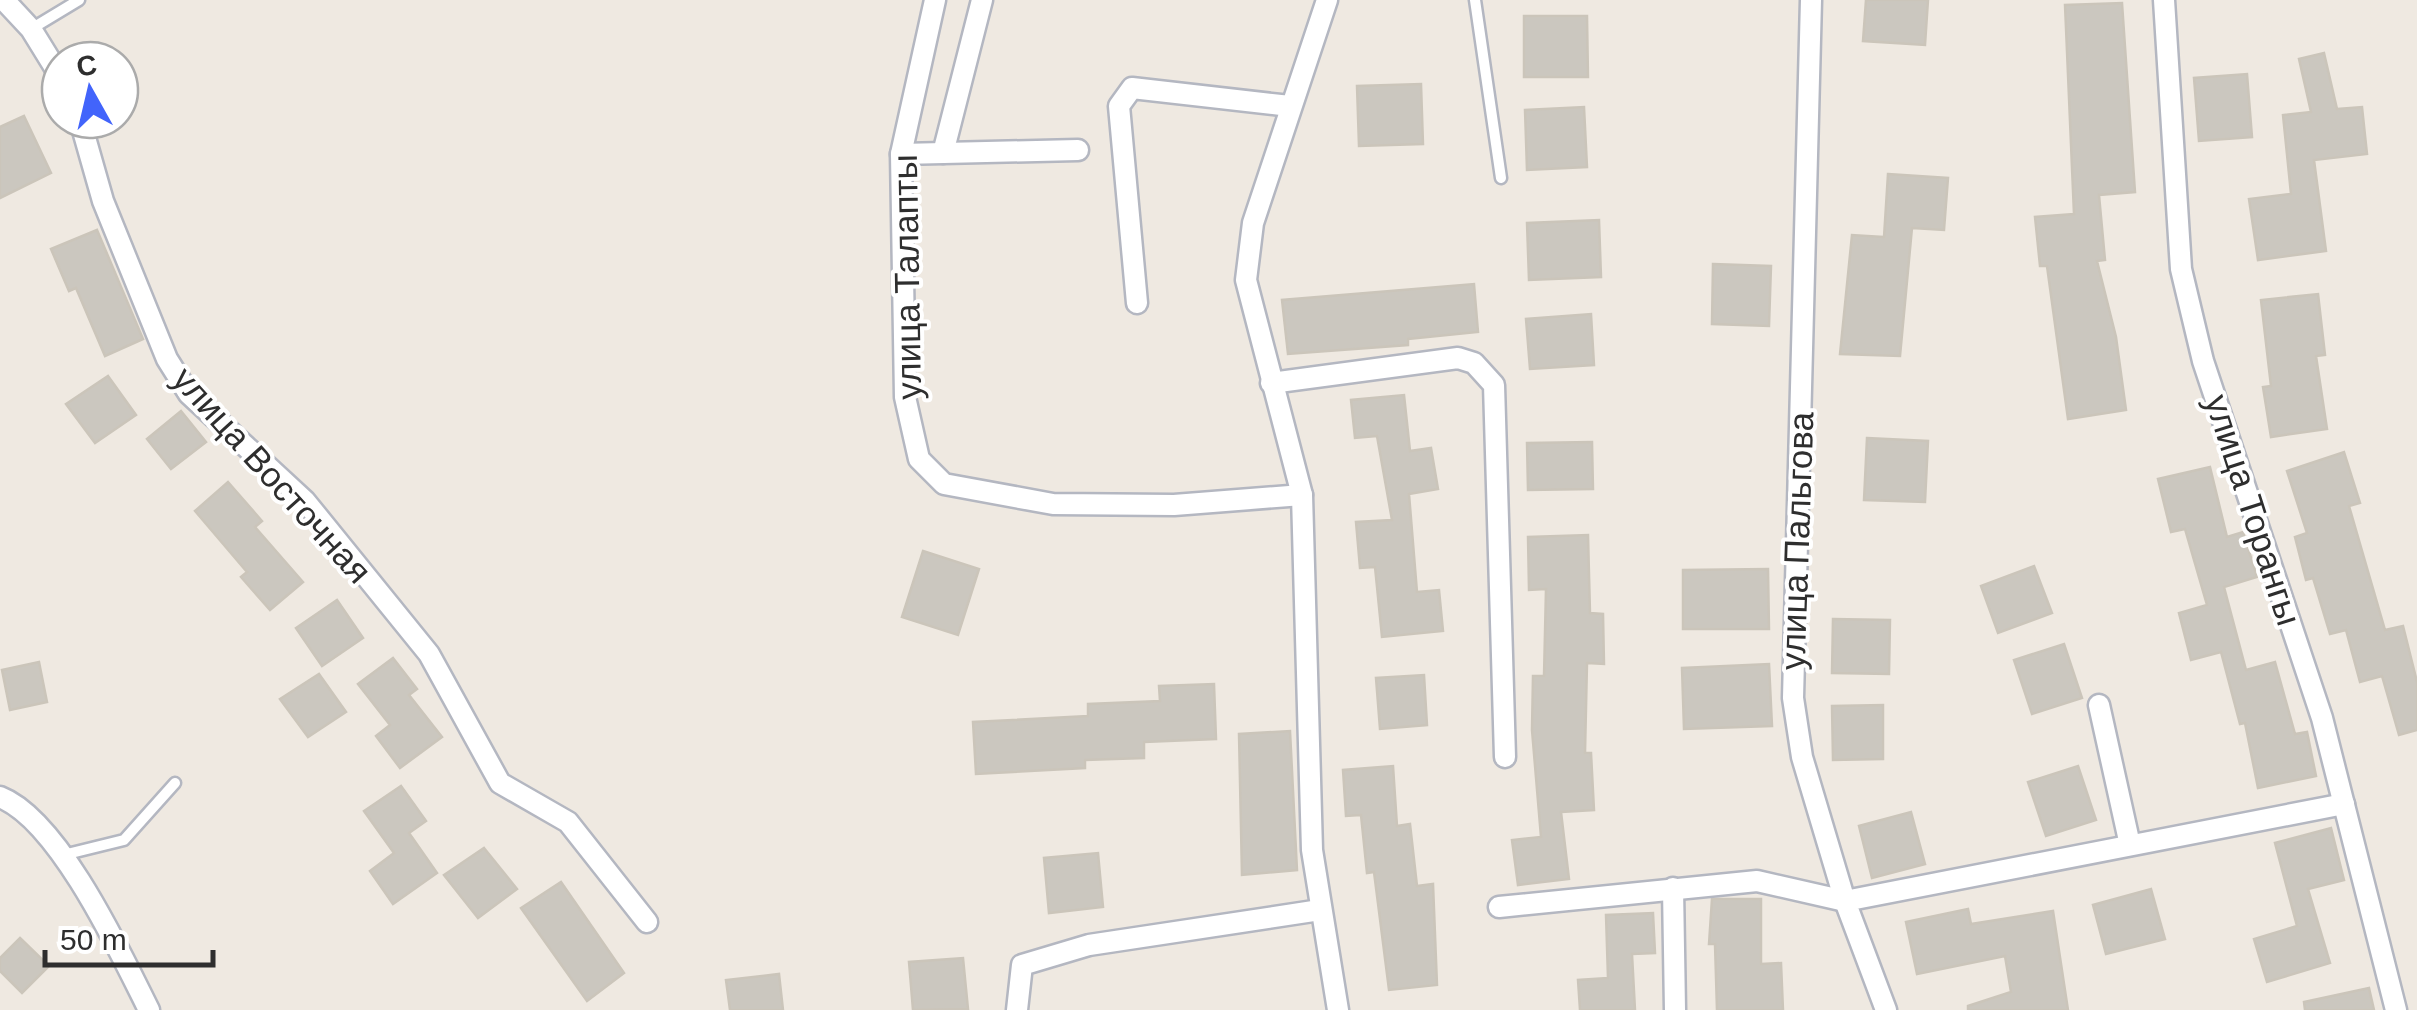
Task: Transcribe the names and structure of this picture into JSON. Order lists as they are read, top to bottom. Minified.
{"streets":{"street":["улица Талапты","улица Восточная","улица Торангы","улица Пальгова"]},"scale_bar":"50 m","north":"top"}
